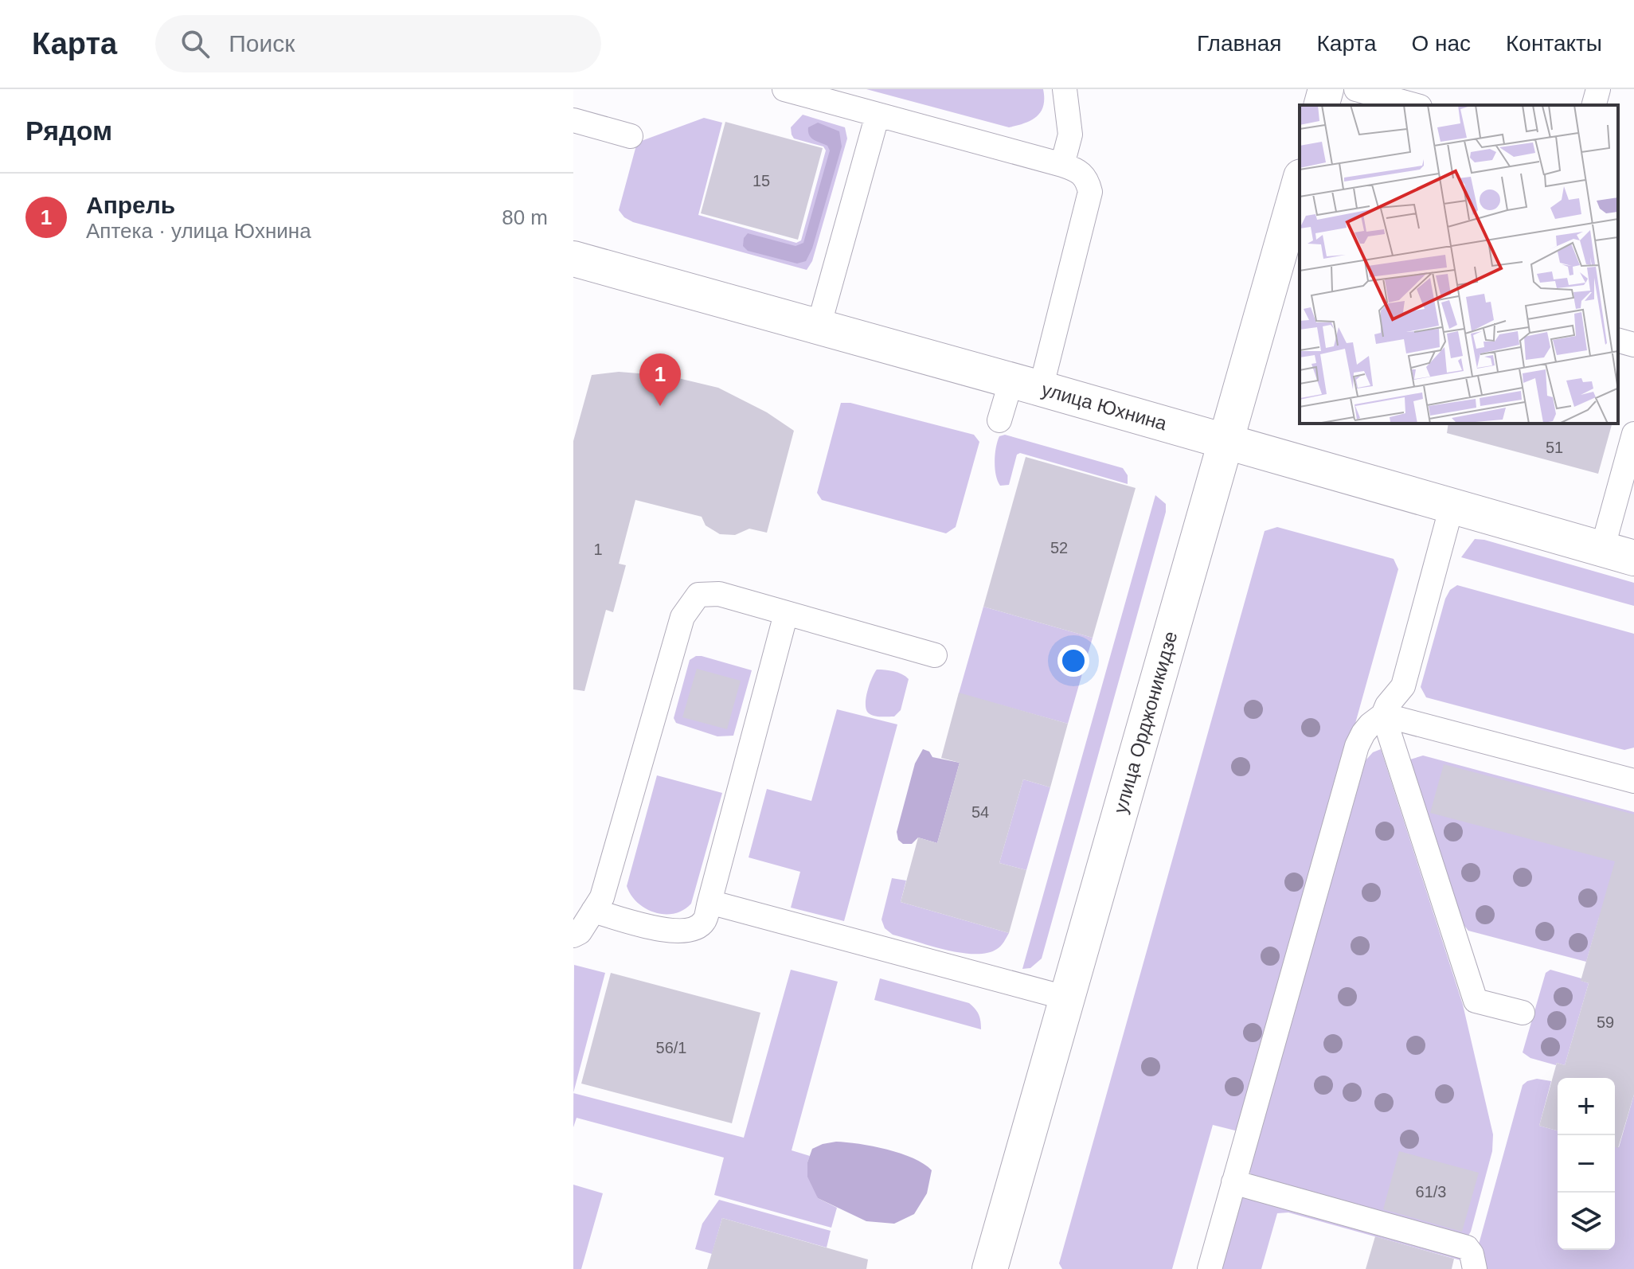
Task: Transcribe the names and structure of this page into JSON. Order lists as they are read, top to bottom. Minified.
{"streets":{"main road":["улица Юхнина","улица Орджоникидзе"]},"crossings":[["улица Юхнина","улица Орджоникидзе"]],"house_numbers":["15","51","52","1","54","59","56/1","61/3"],"page":{"header":"Карта","search":"Поиск","nav":["Главная","Карта","О нас","Контакты"],"heading":"Рядом","list":[{"mark":"1","name":"Апрель","note":"Аптека · улица Юхнина","value":"80 m"}],"pins":"1","map_buttons":["+","−"]}}
